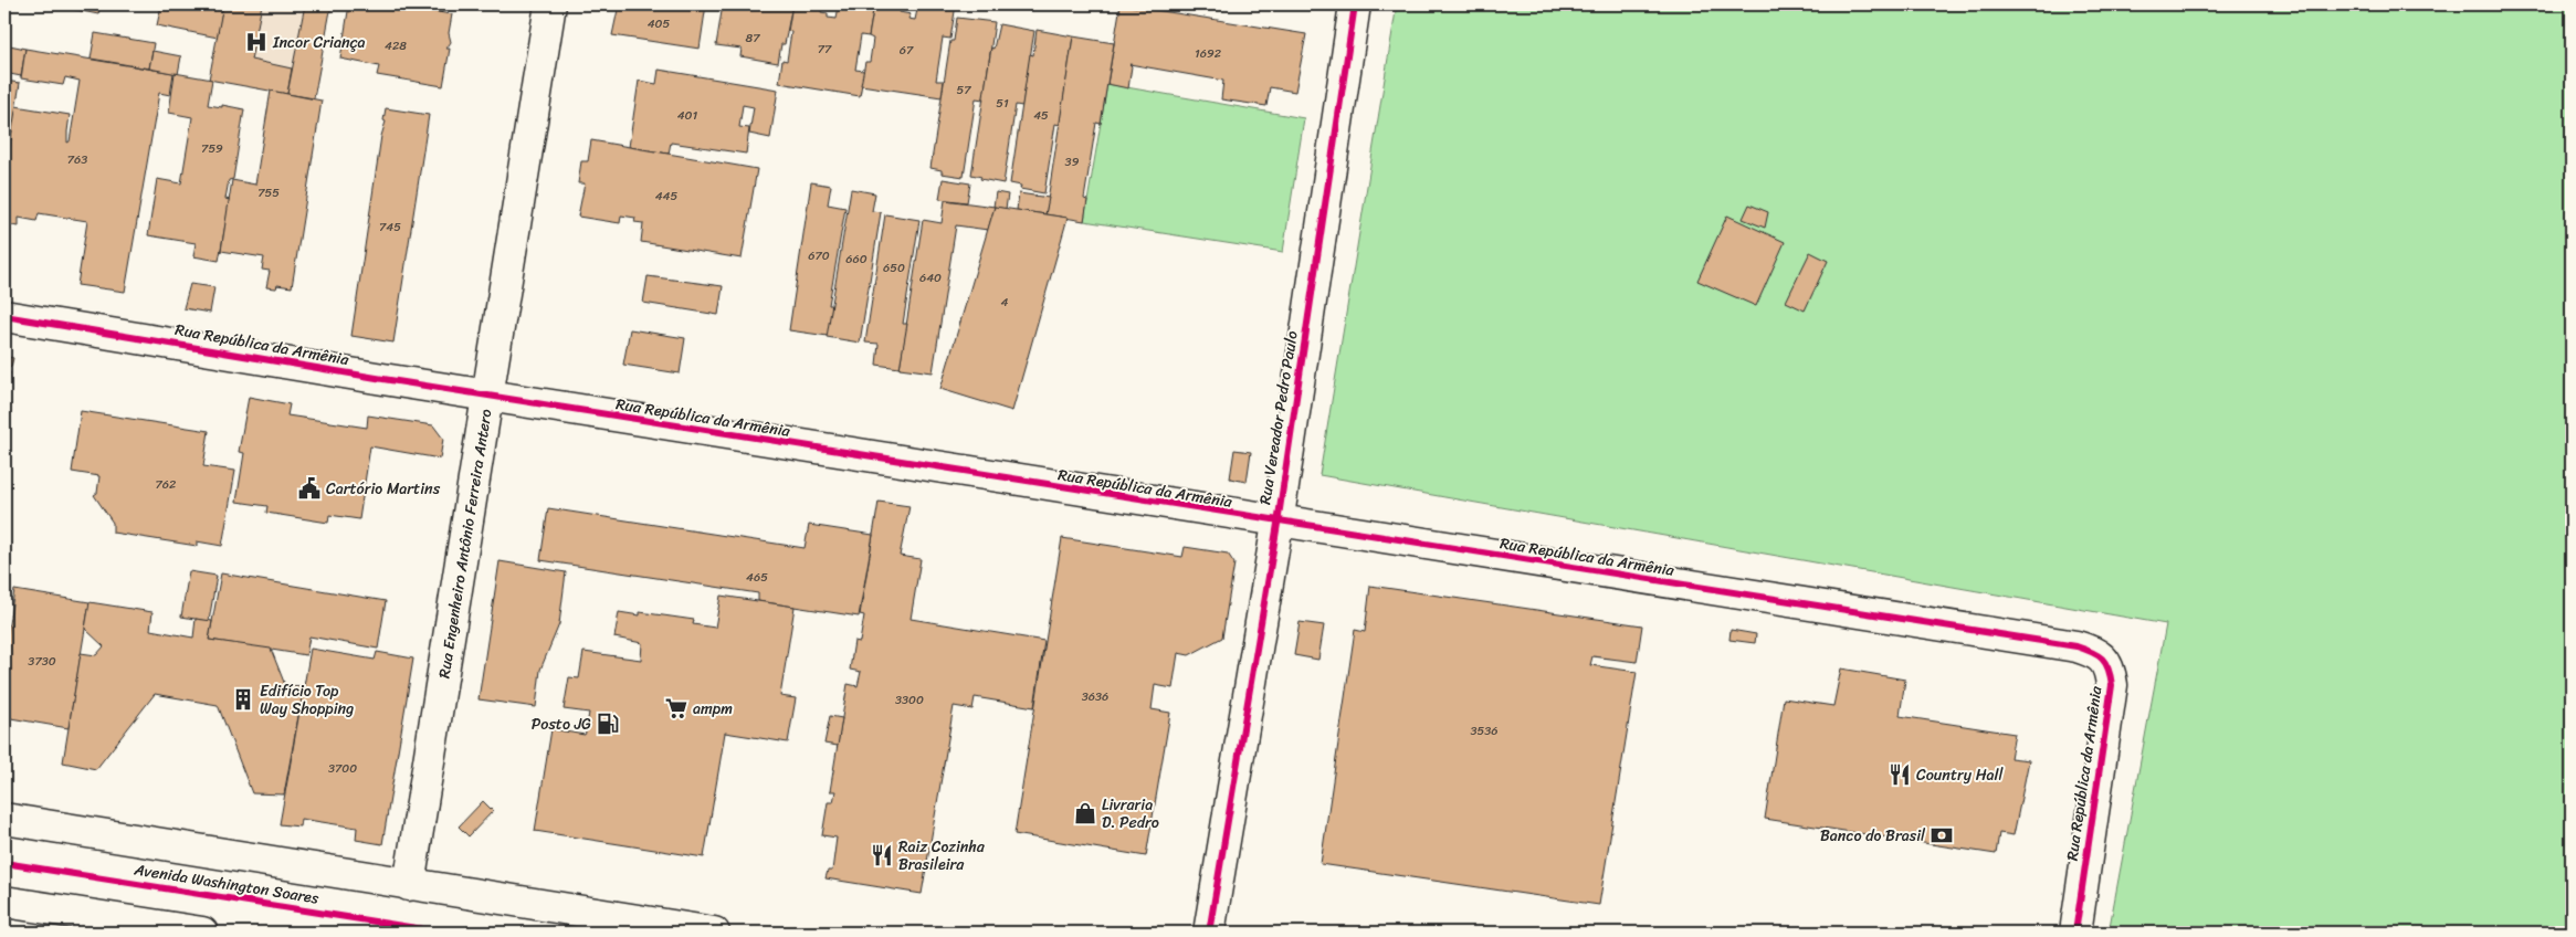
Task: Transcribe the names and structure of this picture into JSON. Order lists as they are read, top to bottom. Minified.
{"streets":{"main road":["Rua República da Armênia","Rua Vereador Pedro Paulo","Rua Engenheiro Antônio Ferreira Antero","Avenida Washington Soares"]},"crossings":[["Rua República da Armênia","Rua Vereador Pedro Paulo"],["Rua República da Armênia","Rua Engenheiro Antônio Ferreira Antero"],["Rua Engenheiro Antônio Ferreira Antero","Avenida Washington Soares"]],"places":{"hospital":["Incor Criança"],"public building":["Cartório Martins"],"building":["Edifício Top Way Shopping"],"supermarket":["ampm"],"fuel station":["Posto JG"],"restaurant":["Country Hall","Raiz Cozinha Brasileira"],"shop":["Livraria D. Pedro"],"bank":["Banco do Brasil"]},"house_numbers":["405","87","428","77","67","1692","57","51","401","45","759","763","39","755","445","745","670","660","650","640","4","762","465","3730","3636","3300","3536","3700"]}
